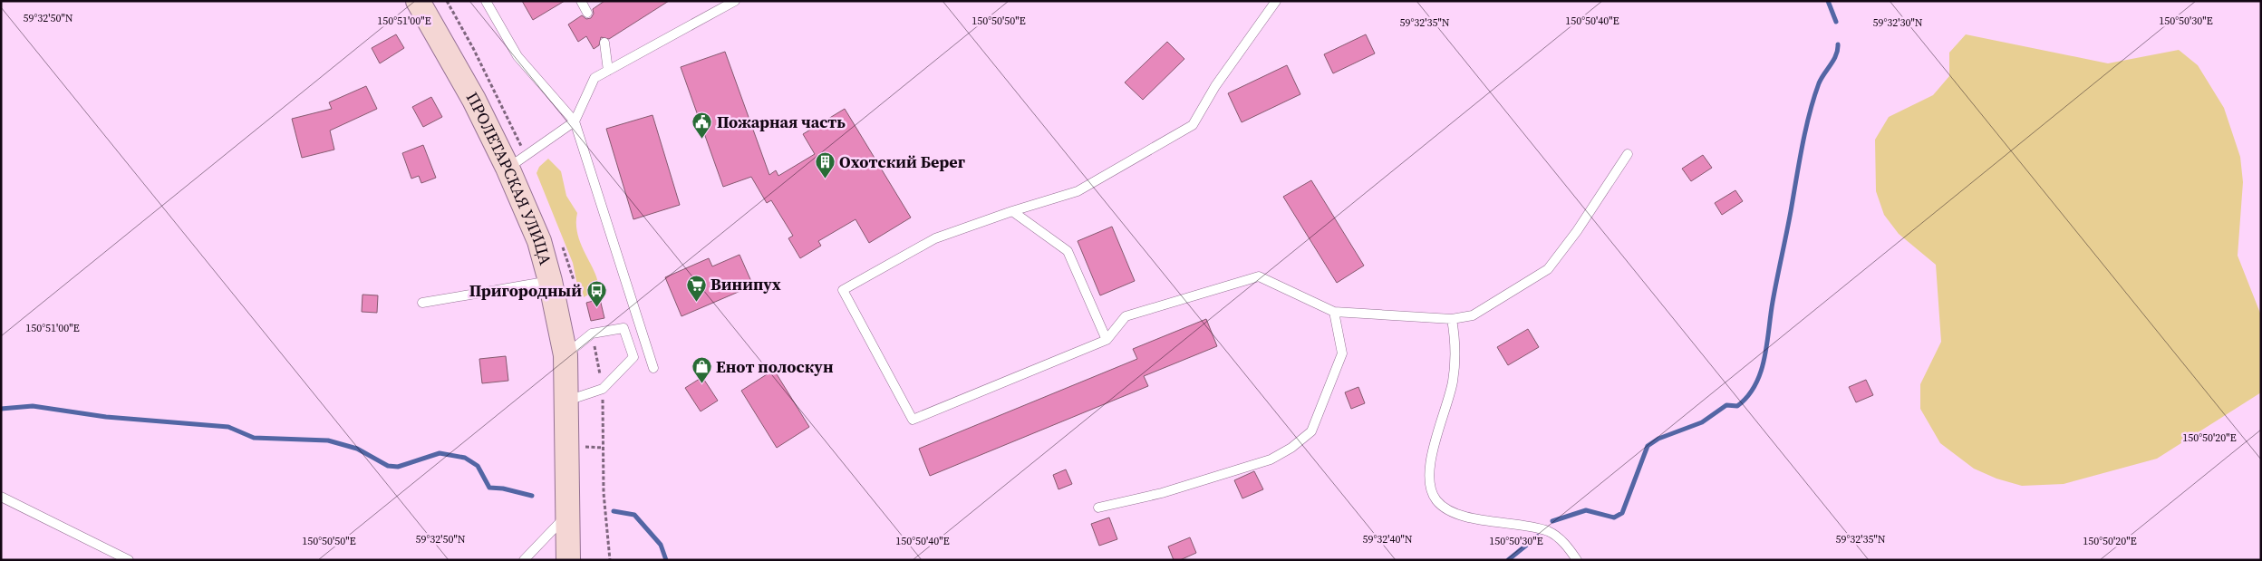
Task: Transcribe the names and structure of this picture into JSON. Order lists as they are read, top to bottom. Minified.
{"streets":{"main road":["ПРОЛЕТАРСКАЯ УЛИЦА"]},"places":{"public building":["Пожарная часть"],"building":["Охотский Берег"],"supermarket":["Винипух"],"bus stop":["Пригородный"],"shop":["Енот полоскун"]},"coordinates":["59°32'50\"N","150°51'00\"E","150°50'50\"E","150°50'40\"E","150°50'30\"E","59°32'35\"N","59°32'30\"N","150°50'20\"E","59°32'40\"N"]}
